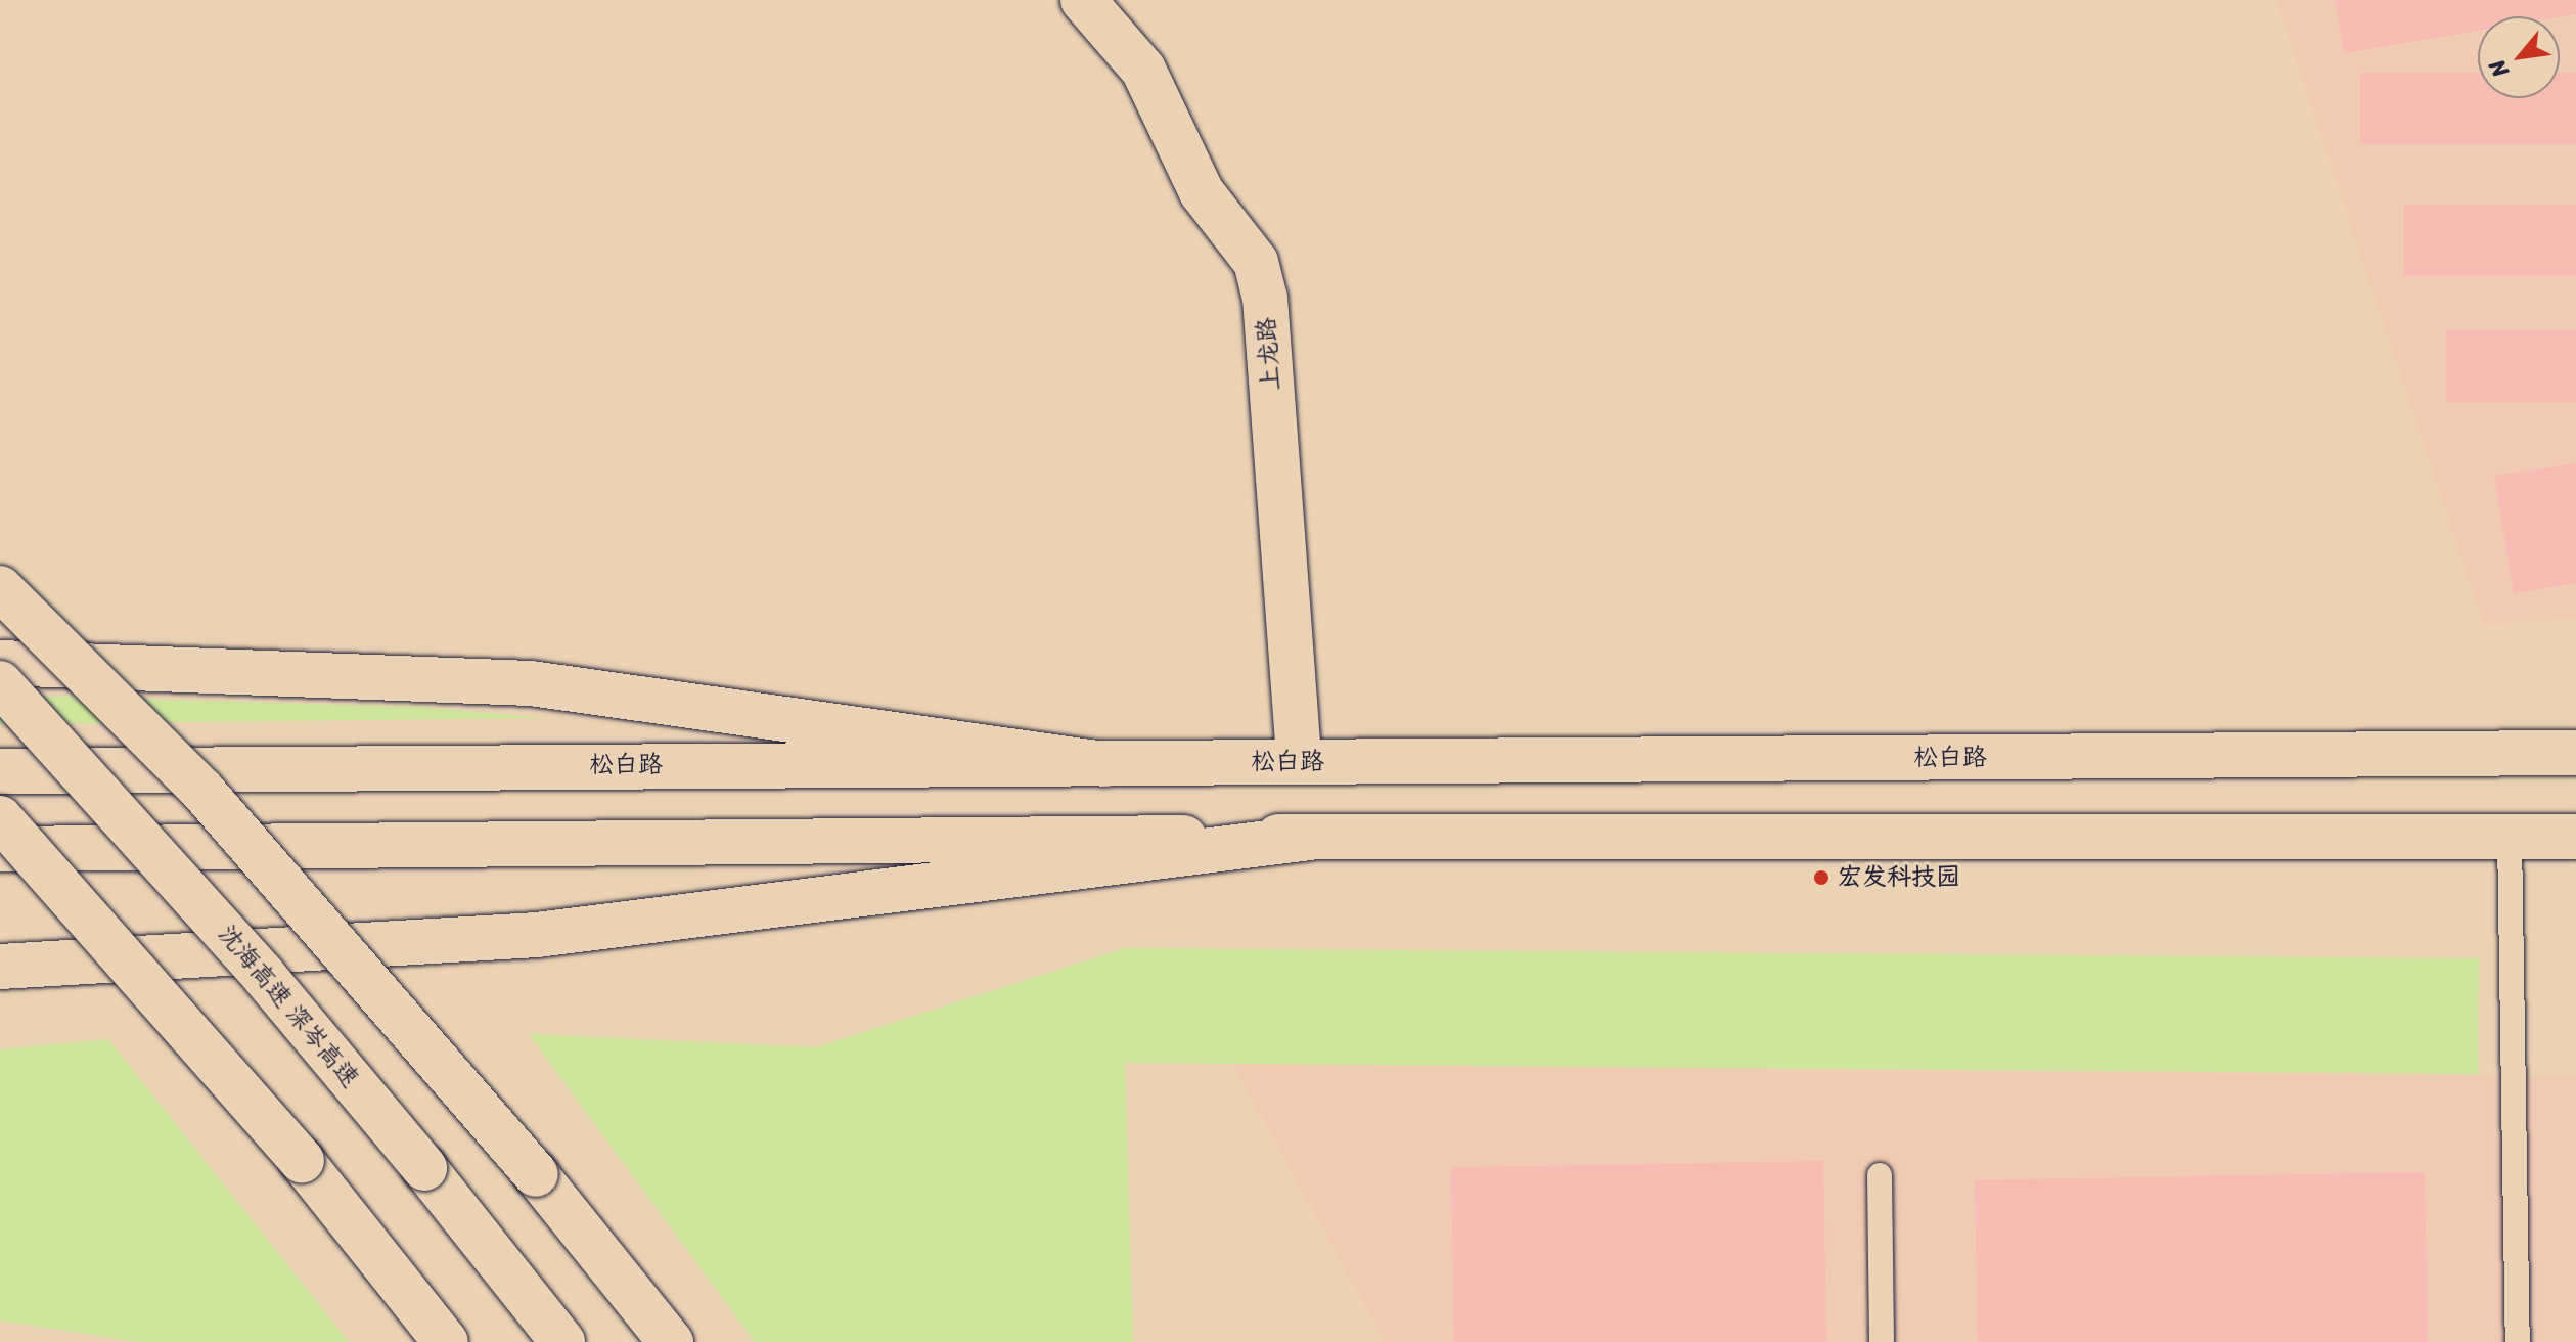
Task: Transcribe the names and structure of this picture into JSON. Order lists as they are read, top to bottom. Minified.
{"streets":{"main road":["上龙路","松白路","沈海高速 深岑高速"]},"crossings":[["上龙路","松白路"]],"places":["宏发科技园"],"north":"bottom left"}
